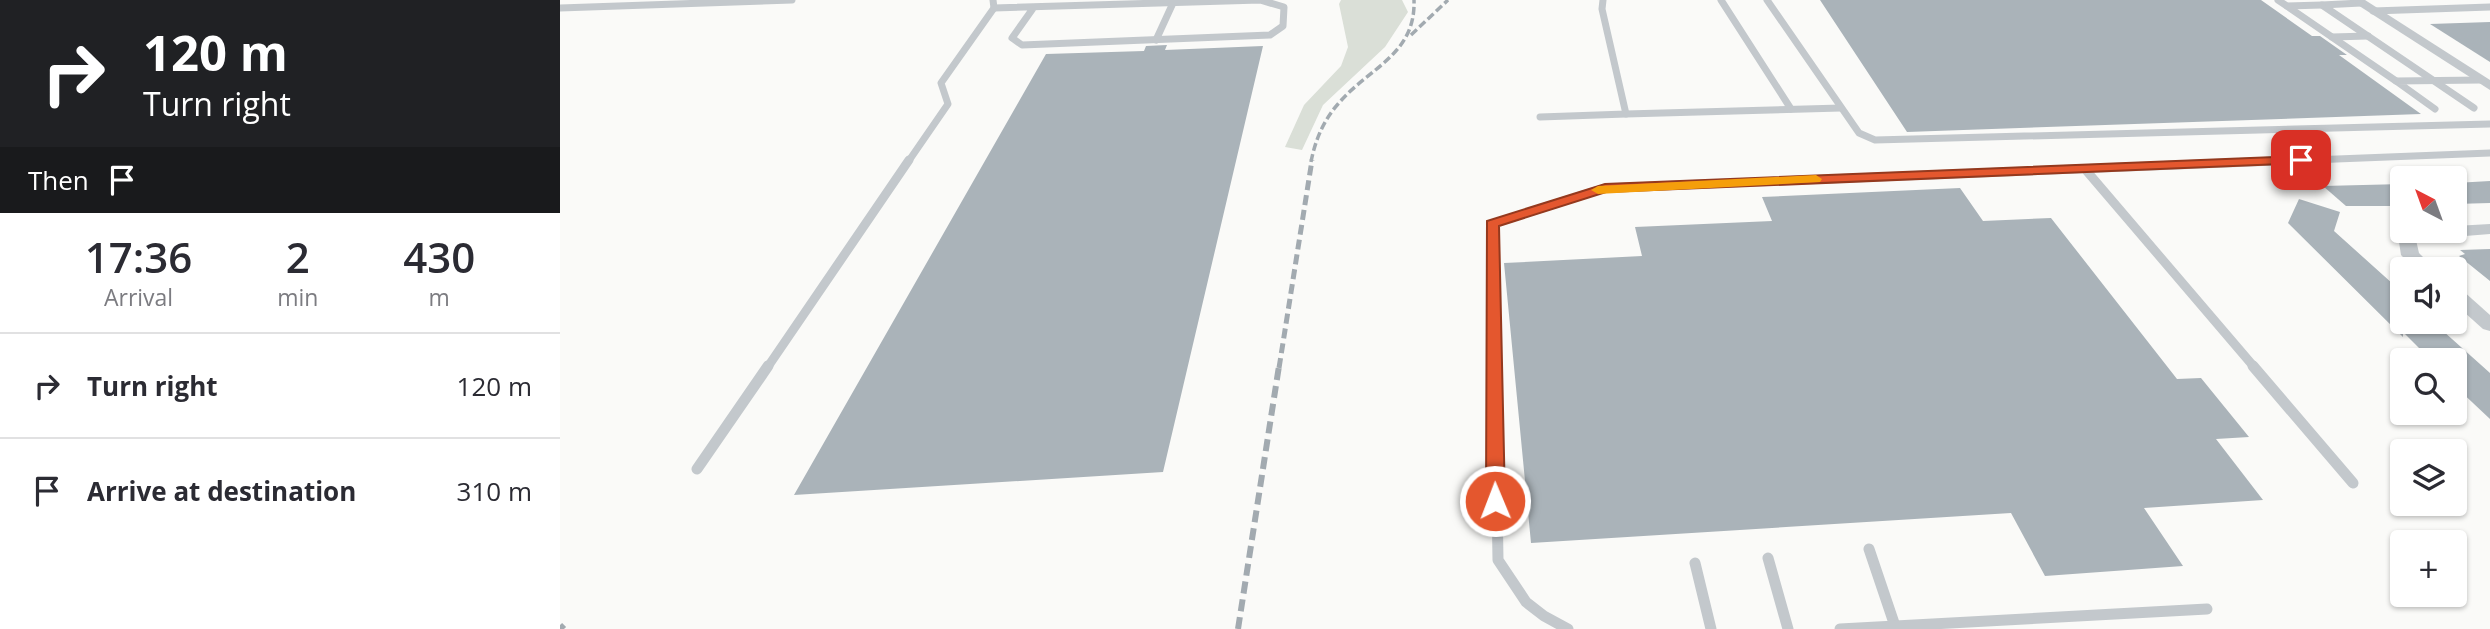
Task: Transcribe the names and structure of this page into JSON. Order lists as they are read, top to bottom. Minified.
{"north":"top left","page":{"turn":["120 m","Turn right"],"then":"Then","map_buttons":"+","eta":["17:36","Arrival","2","min","430","m"],"list":[{"name":"Turn right","value":"120 m"},{"name":"Arrive at destination","value":"310 m"}]}}
